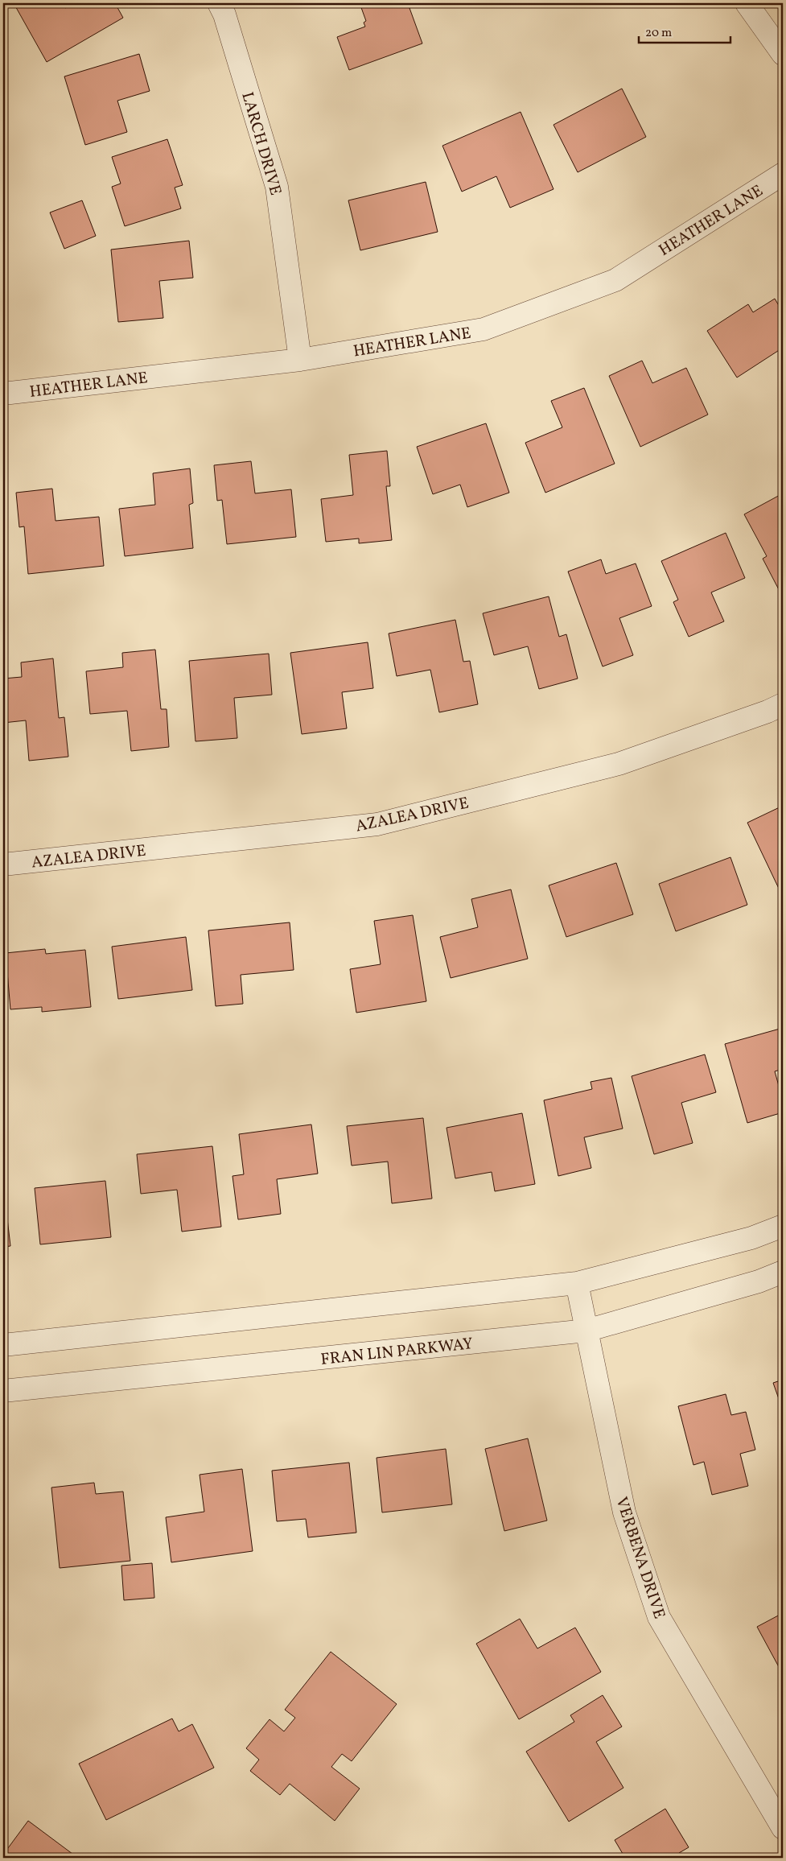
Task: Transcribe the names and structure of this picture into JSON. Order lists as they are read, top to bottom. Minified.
{"streets":{"street":["LARCH DRIVE","HEATHER LANE","AZALEA DRIVE","FRAN LIN PARKWAY","VERBENA DRIVE"]},"crossings":[["LARCH DRIVE","HEATHER LANE"],["FRAN LIN PARKWAY","VERBENA DRIVE"]],"scale_bar":"20 m"}
